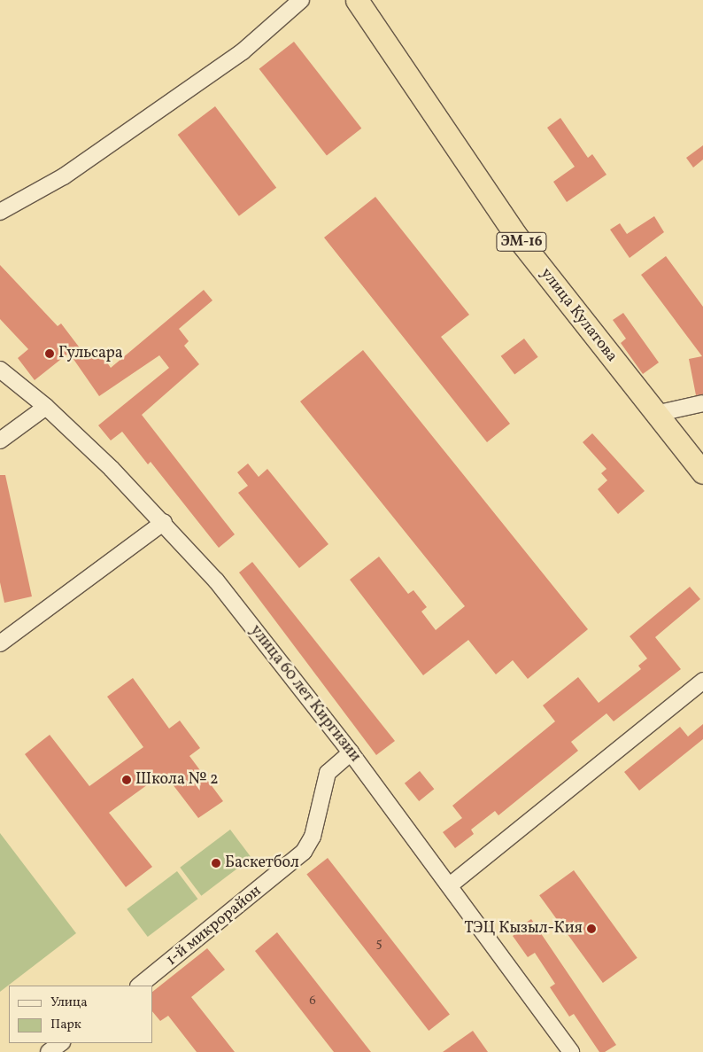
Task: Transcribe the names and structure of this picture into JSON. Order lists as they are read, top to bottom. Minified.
{"streets":{"highway":["ЭМ-16","улица Кулатова"],"street":["улица 60 лет Киргизии","1-й микрорайон"]},"crossings":[["улица 60 лет Киргизии","1-й микрорайон"]],"places":["Гульсара","Школа № 2","Баскетбол","ТЭЦ Кызыл-Кия"],"house_numbers":["5","6"],"legend":["Улица","Парк"]}
